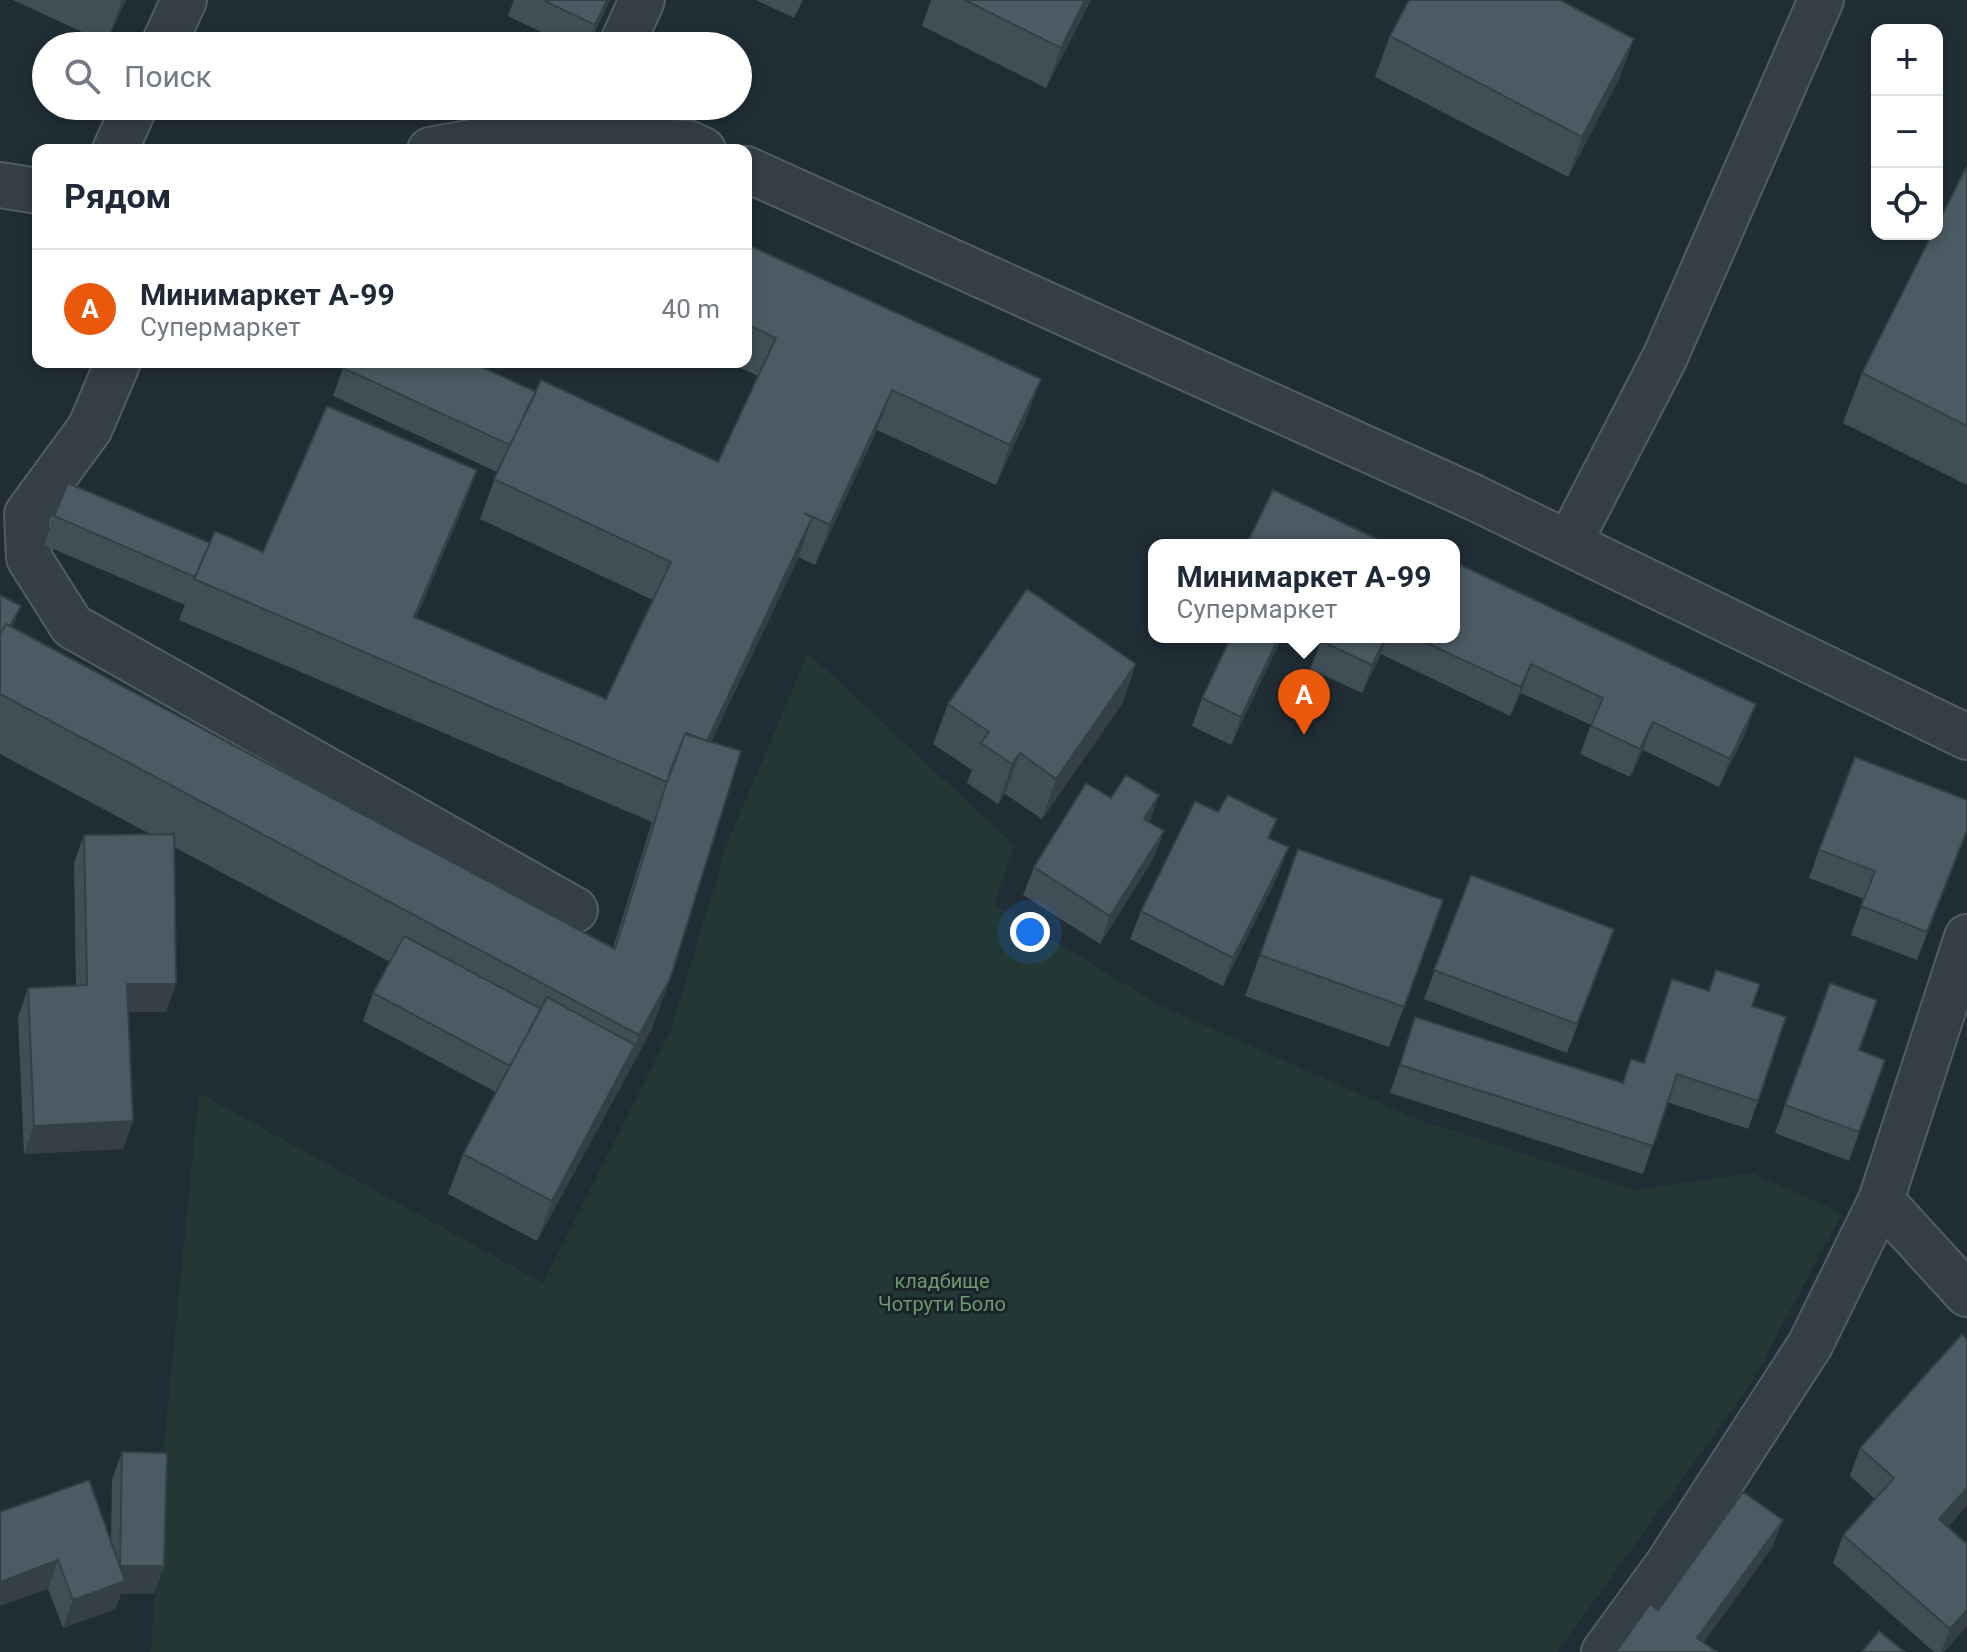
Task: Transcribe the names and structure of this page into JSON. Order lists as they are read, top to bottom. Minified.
{"parks":["кладбище Чотрути Боло"],"page":{"map_buttons":["+","−"],"search":"Поиск","heading":"Рядом","list":[{"mark":"A","name":"Минимаркет А-99","note":"Супермаркет","value":"40 m"}],"popup":["Минимаркет А-99","Супермаркет"],"pins":"A"}}
